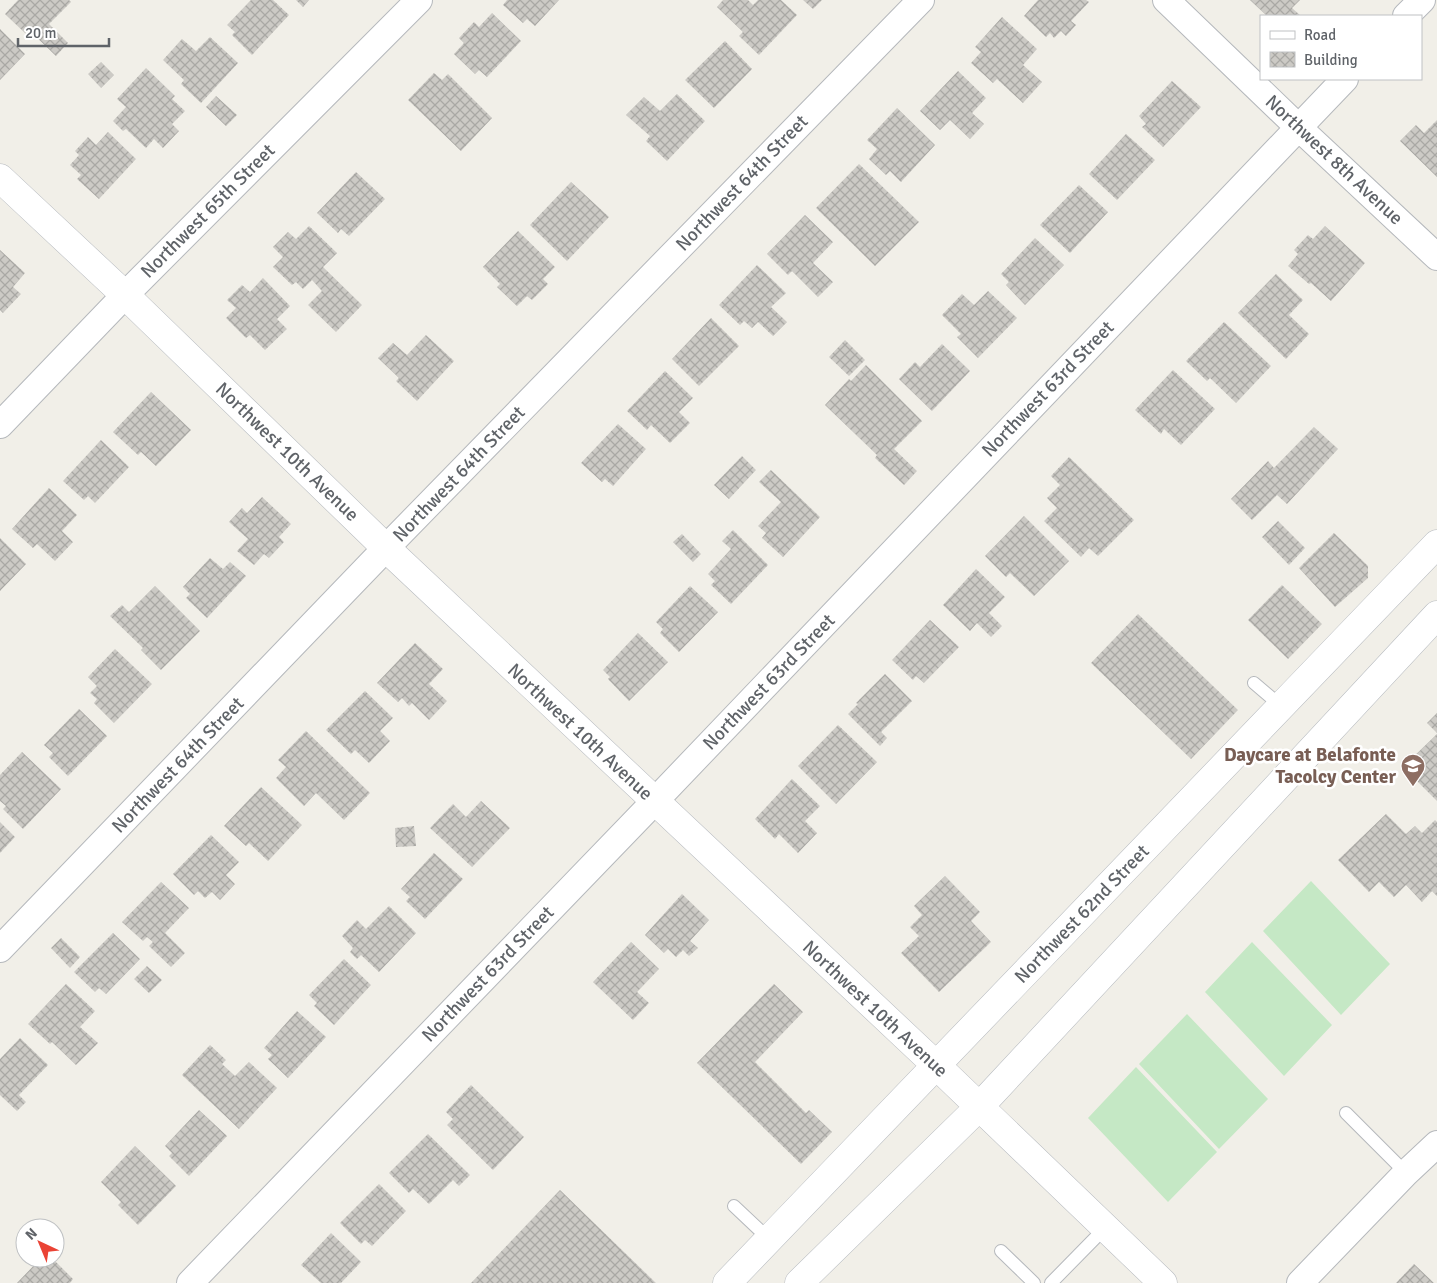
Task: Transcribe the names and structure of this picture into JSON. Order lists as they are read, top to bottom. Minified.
{"streets":{"main road":["Northwest 10th Avenue","Northwest 62nd Street"],"street":["Northwest 8th Avenue","Northwest 64th Street","Northwest 65th Street","Northwest 63rd Street"]},"crossings":[["Northwest 8th Avenue","Northwest 63rd Street"],["Northwest 64th Street","Northwest 10th Avenue"],["Northwest 65th Street","Northwest 10th Avenue"],["Northwest 63rd Street","Northwest 10th Avenue"],["Northwest 10th Avenue","Northwest 62nd Street"]],"places":{"school or university":["Daycare at Belafonte Tacolcy Center"]},"legend":["Road","Building"],"scale_bar":"20 m","north":"top left"}
